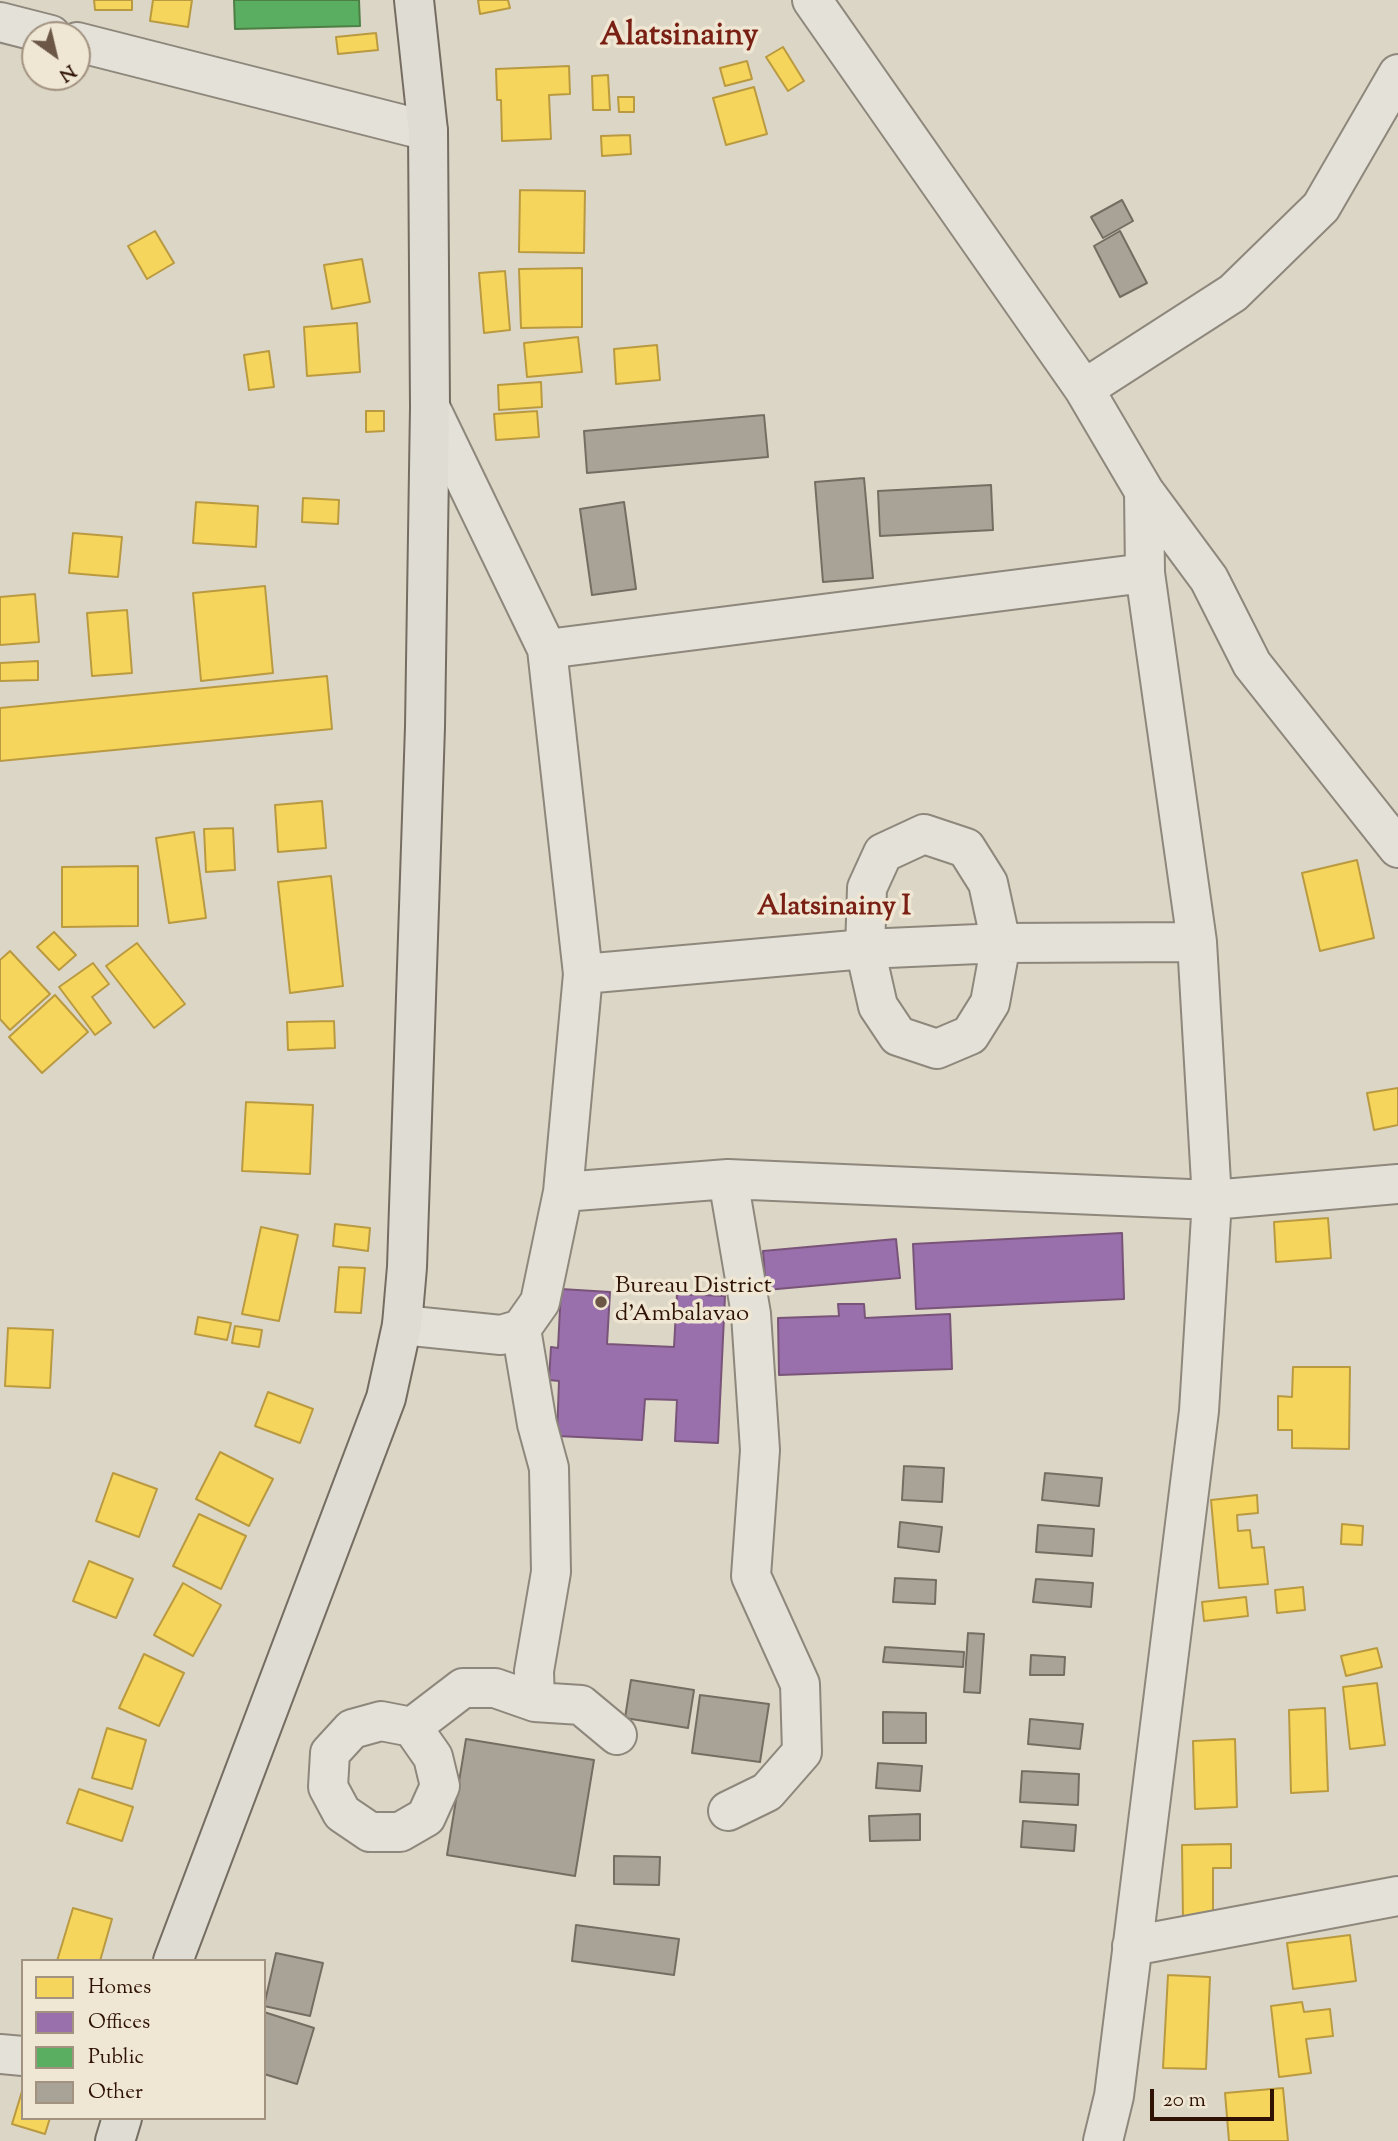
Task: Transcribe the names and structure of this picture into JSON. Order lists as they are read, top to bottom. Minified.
{"districts":["Alatsinainy","Alatsinainy I"],"places":["Bureau District d'Ambalavao"],"legend":["Homes","Offices","Public","Other"],"scale_bar":"20 m","north":"bottom right"}
